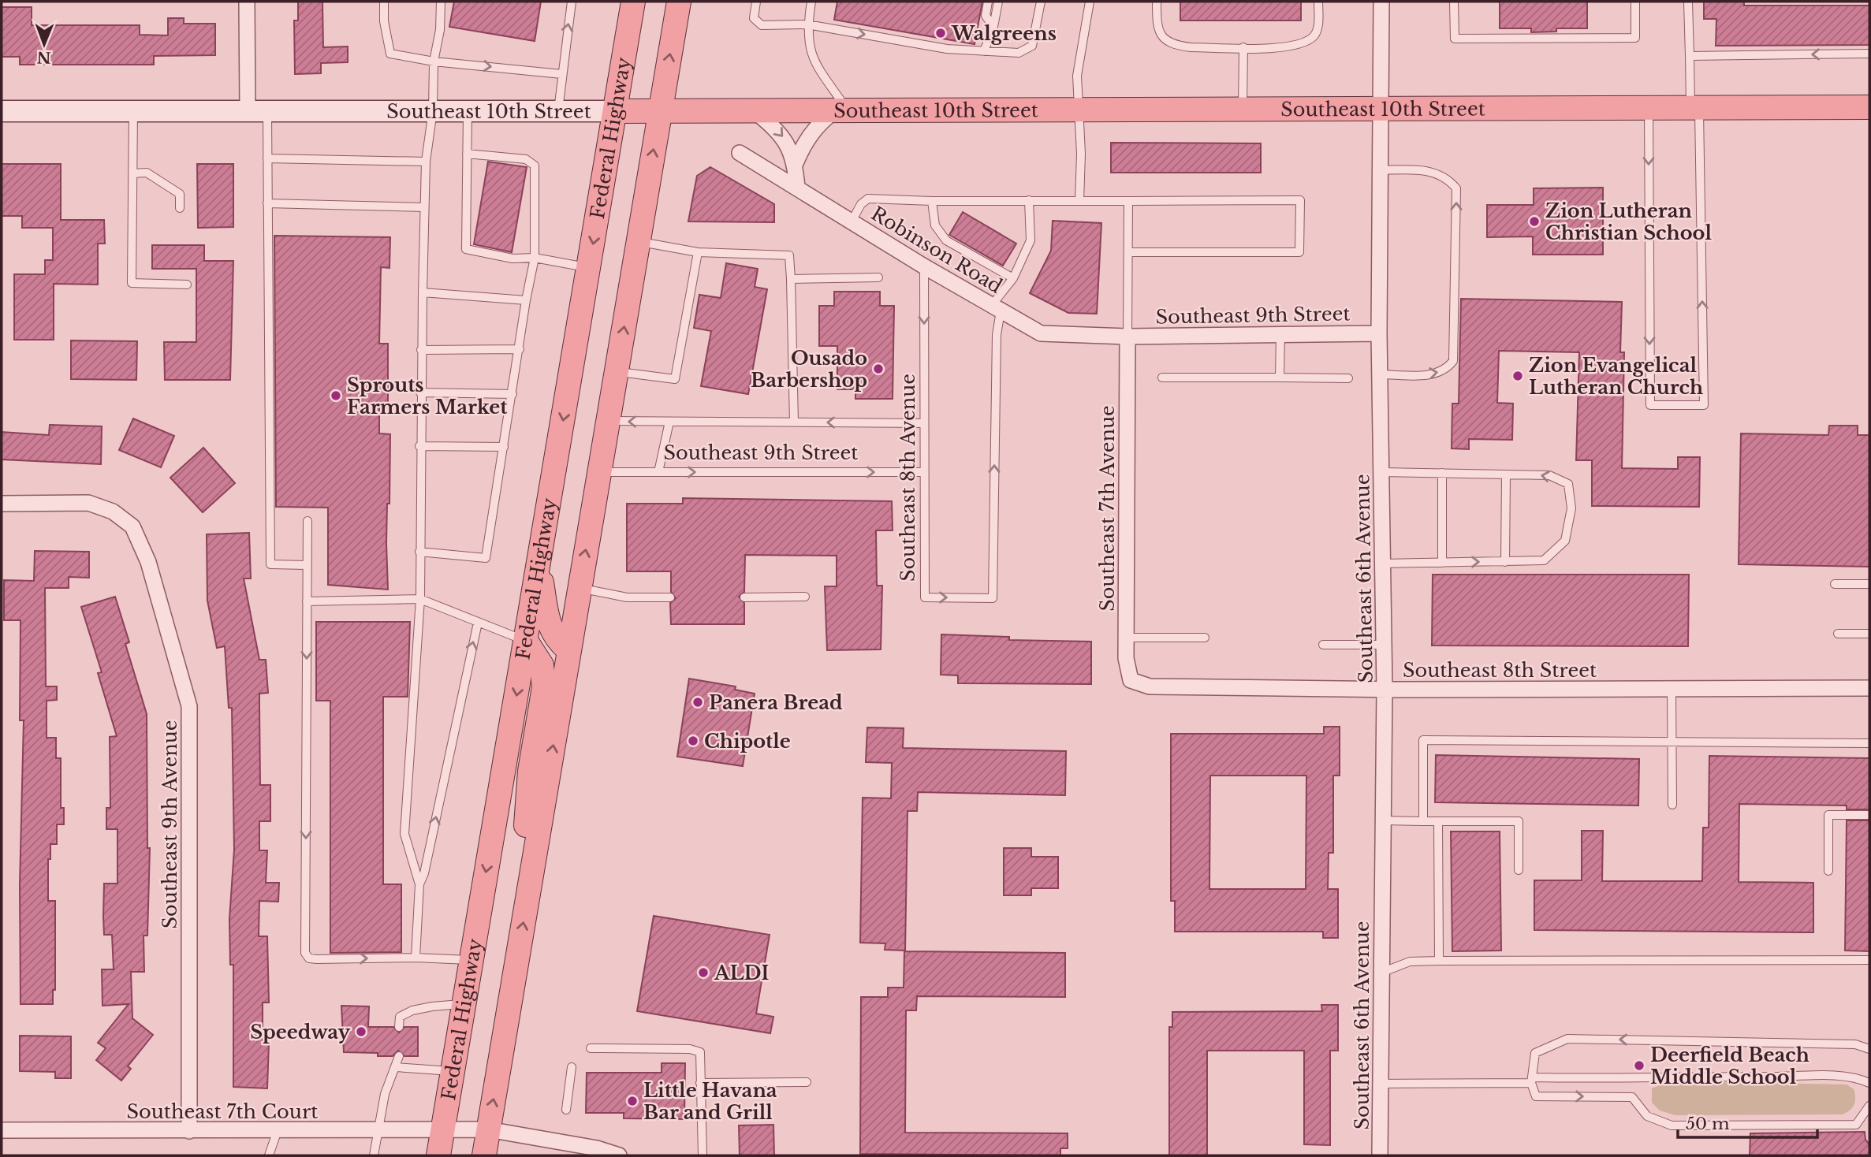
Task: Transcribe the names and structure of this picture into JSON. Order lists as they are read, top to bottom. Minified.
{"streets":{"main road":["Southeast 10th Street","Federal Highway"],"street":["Robinson Road","Southeast 9th Street","Southeast 7th Avenue","Southeast 6th Avenue","Southeast 8th Street","Southeast 9th Avenue","Southeast 7th Court"],"lane":["Southeast 8th Avenue"]},"crossings":[["Southeast 10th Street","Federal Highway"],["Southeast 10th Street","Southeast 6th Avenue"],["Federal Highway","Southeast 7th Court"],["Robinson Road","Southeast 9th Street"],["Robinson Road","Southeast 8th Avenue"],["Robinson Road","Southeast 7th Avenue"],["Southeast 9th Street","Southeast 8th Avenue"],["Southeast 9th Street","Southeast 7th Avenue"],["Southeast 9th Street","Southeast 6th Avenue"],["Southeast 7th Avenue","Southeast 8th Street"],["Southeast 6th Avenue","Southeast 8th Street"],["Southeast 9th Avenue","Southeast 7th Court"]],"places":["Walgreens","Zion Lutheran Christian School","Ousado Barbershop","Zion Evangelical Lutheran Church","Sprouts Farmers Market","Panera Bread","Chipotle","ALDI","Speedway","Deerfield Beach Middle School","Little Havana Bar and Grill"],"scale_bar":"50 m","north":"bottom"}
